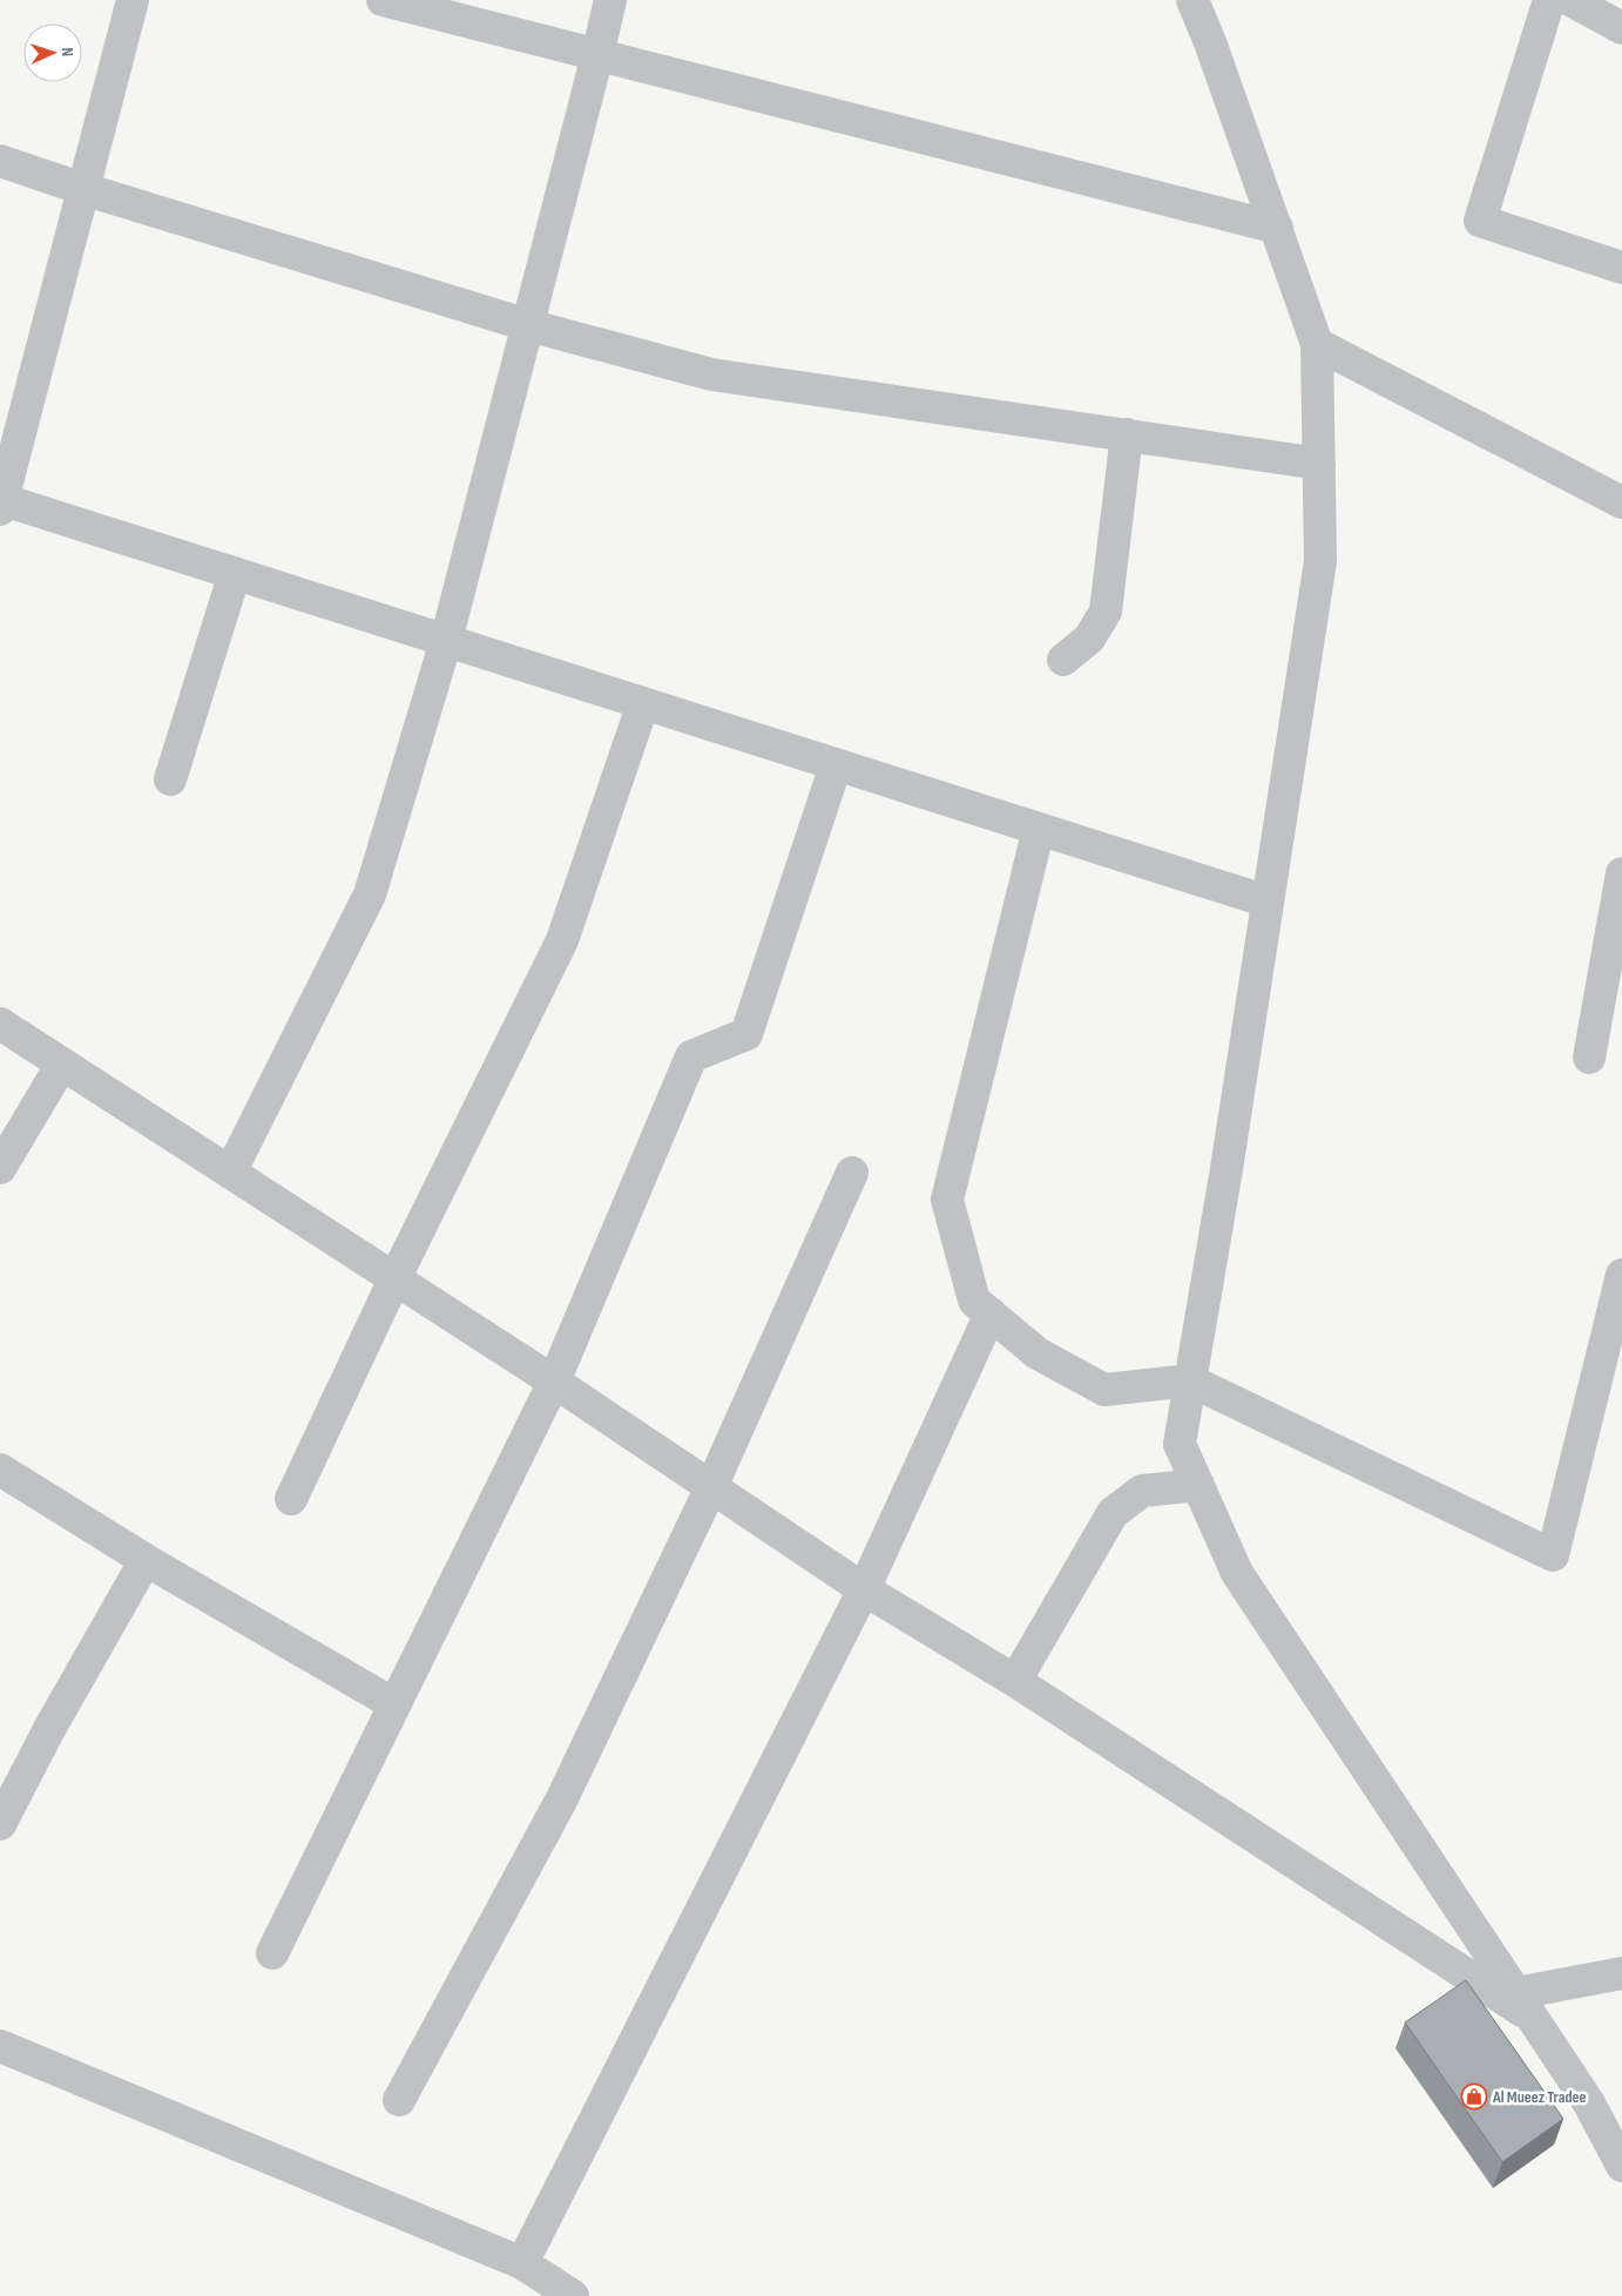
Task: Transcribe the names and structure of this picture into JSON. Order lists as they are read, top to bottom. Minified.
{"places":{"shop":["Al Mueez Tradee"]},"north":"right"}
